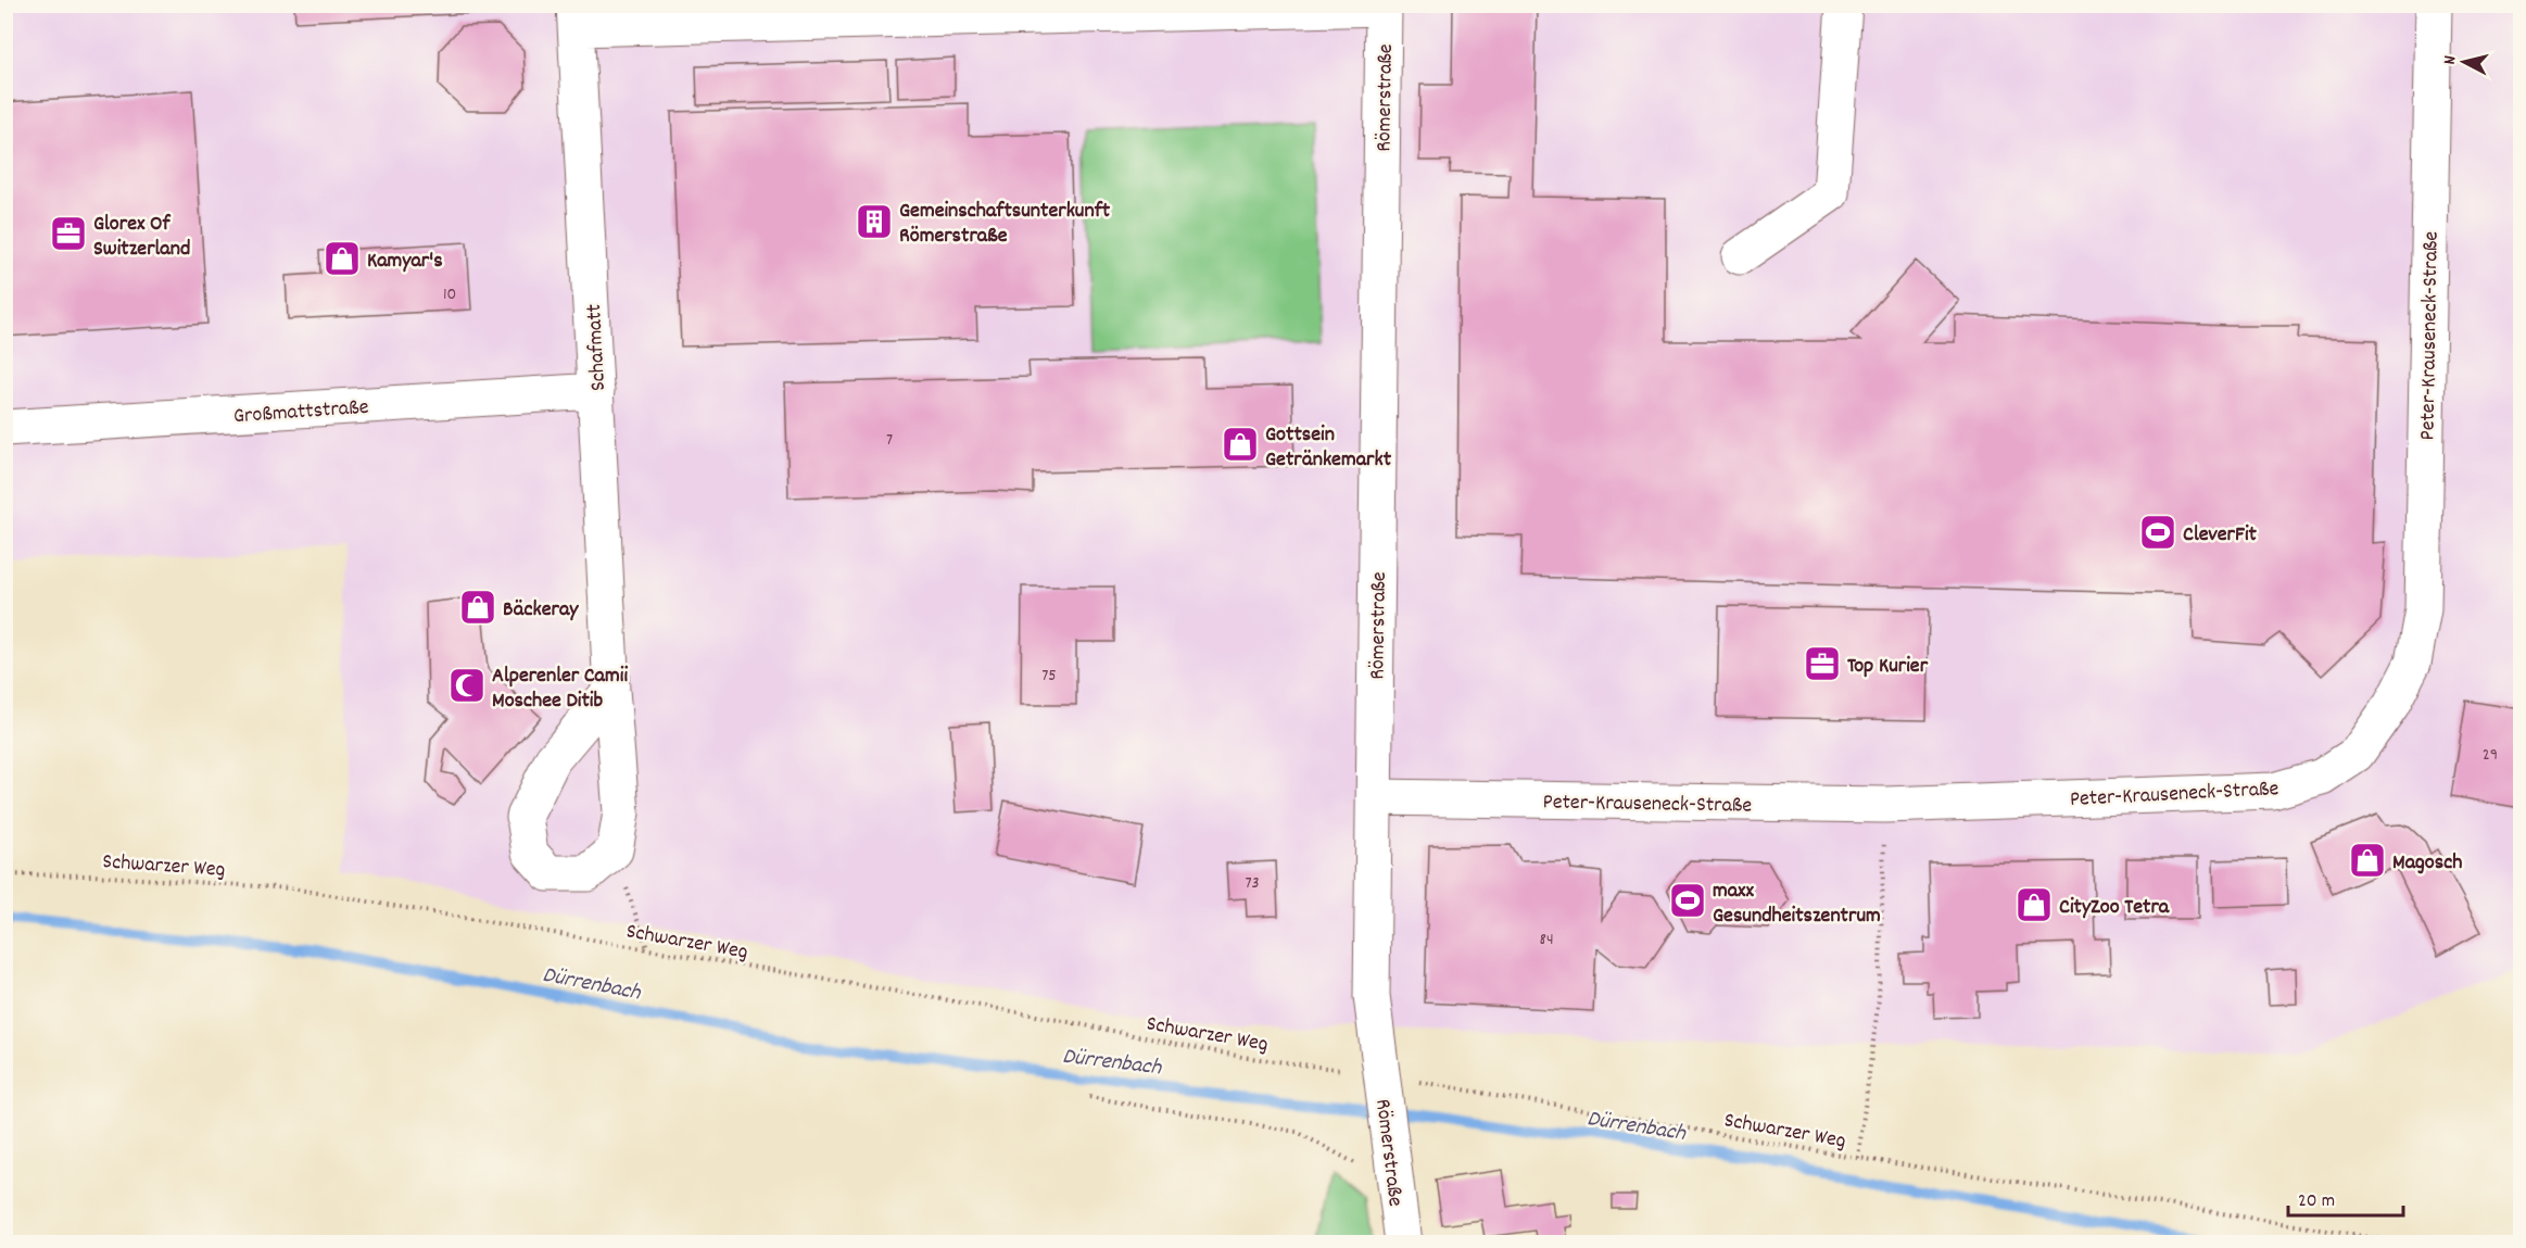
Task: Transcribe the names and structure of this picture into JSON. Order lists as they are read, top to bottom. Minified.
{"streets":{"street":["Römerstraße","Peter-Krauseneck-Straße","Schafmatt","Großmattstraße"],"path":["Schwarzer Weg"]},"crossings":[["Römerstraße","Peter-Krauseneck-Straße"],["Römerstraße","Schafmatt"],["Römerstraße","Schwarzer Weg"],["Schafmatt","Großmattstraße"]],"water":["Dürrenbach"],"places":{"building":["Gemeinschaftsunterkunft Römerstraße"],"office":["Glorex Of Switzerland","Top Kurier"],"shop":["Kamyar's","Gottsein Getränkemarkt","Bäckeray","Magosch","CityZoo Tetra"],"sports":["CleverFit","maxx Gesundheitszentrum"],"mosque":["Alperenler Camii Moschee Ditib"]},"house_numbers":["10","7","75","29","73","84"],"scale_bar":"20 m","north":"left"}
